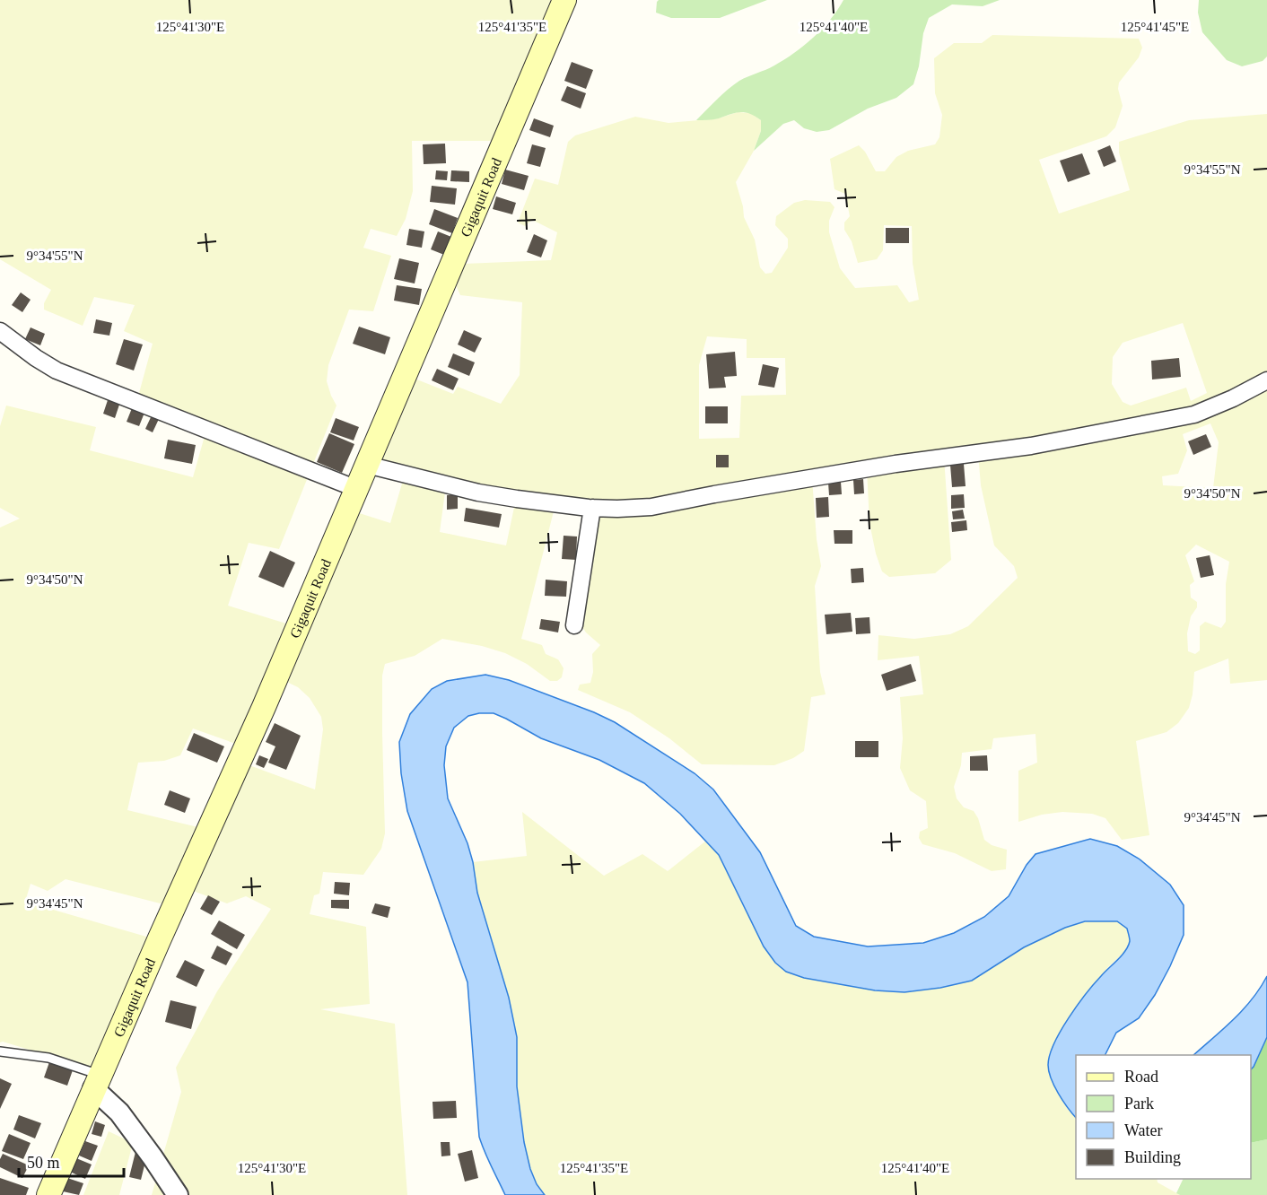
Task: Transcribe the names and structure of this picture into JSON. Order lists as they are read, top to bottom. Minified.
{"streets":{"main road":["Gigaquit Road"]},"legend":["Road","Park","Water","Building"],"scale_bar":"50 m","coordinates":["125°41'30\"E","125°41'35\"E","125°41'40\"E","125°41'45\"E","9°34'55\"N","9°34'50\"N","9°34'45\"N"]}
